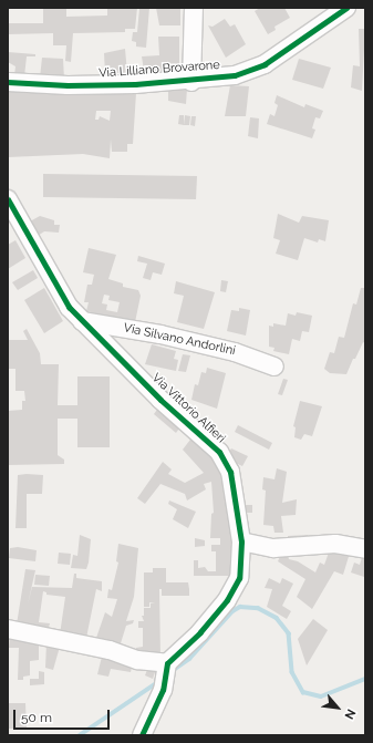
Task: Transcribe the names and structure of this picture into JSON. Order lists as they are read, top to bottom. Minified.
{"streets":{"street":["Via Lilliano Brovarone","Via Silvano Andorlini","Via Vittorio Alfieri"]},"crossings":[["Via Silvano Andorlini","Via Vittorio Alfieri"]],"scale_bar":"50 m","north":"bottom right"}
